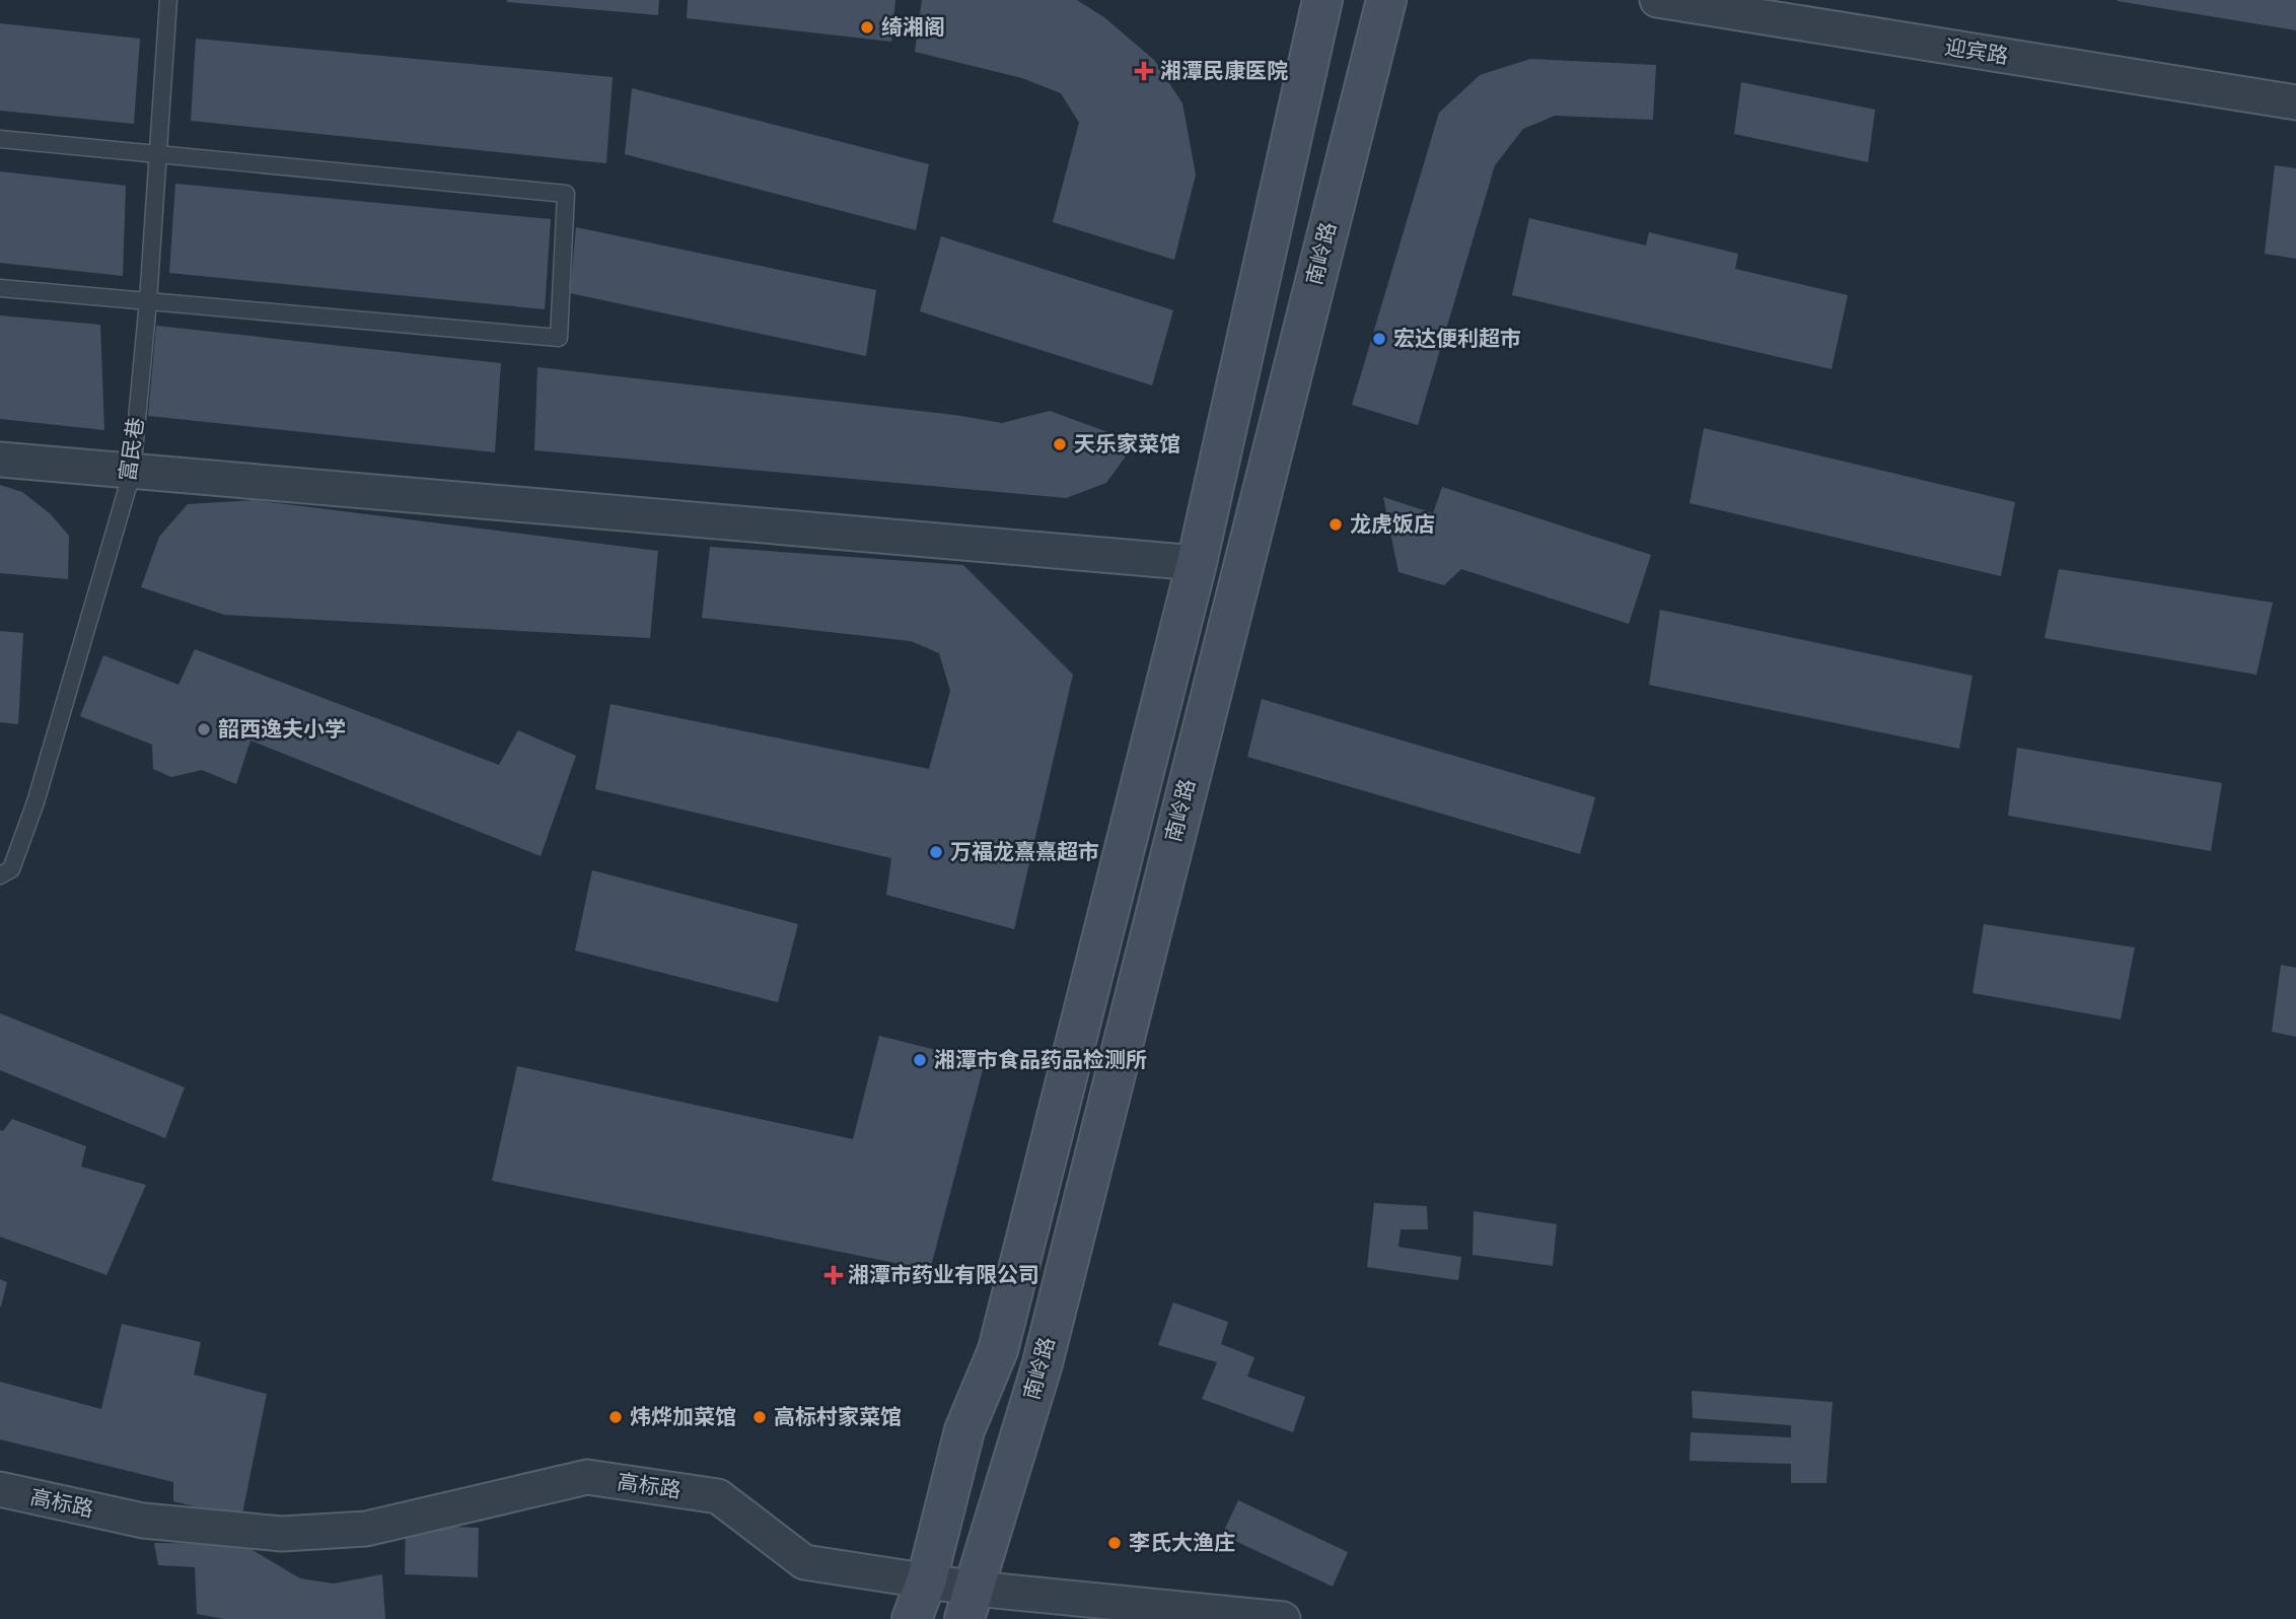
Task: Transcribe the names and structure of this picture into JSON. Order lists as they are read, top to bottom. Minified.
{"streets":{"street":["迎宾路","南岭路","高标路"],"lane":["富民巷"]},"crossings":[["南岭路","高标路"]],"places":{"other":["绮湘阁","宏达便利超市","天乐家菜馆","龙虎饭店","韶西逸夫小学","万福龙熹熹超市","湘潭市食品药品检测所","炜烨加菜馆","高标村家菜馆","李氏大渔庄"],"health":["湘潭民康医院","湘潭市药业有限公司"]}}
